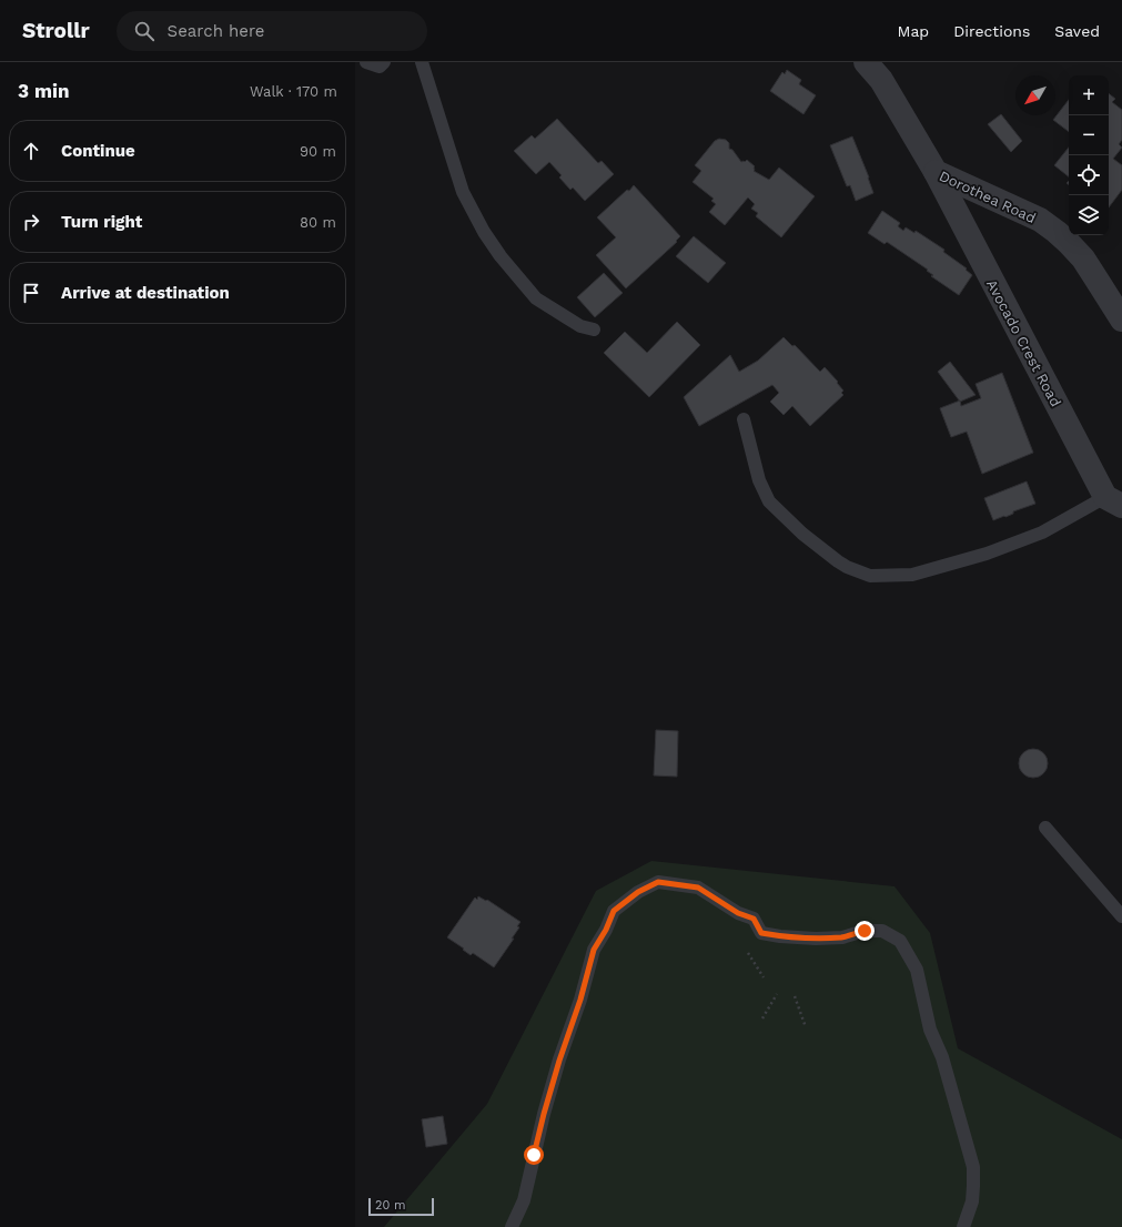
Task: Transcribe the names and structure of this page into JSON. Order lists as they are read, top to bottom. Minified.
{"streets":{"street":["Dorothea Road","Avocado Crest Road"]},"crossings":[["Dorothea Road","Avocado Crest Road"]],"scale_bar":"20 m","north":"bottom left","page":{"header":"Strollr","search":"Search here","nav":["Map","Directions","Saved"],"heading":["3 min","Walk · 170 m"],"map_buttons":["+","−"],"list":[["Continue","90 m"],["Turn right","80 m"],"Arrive at destination"],"scale":"20 m"}}
